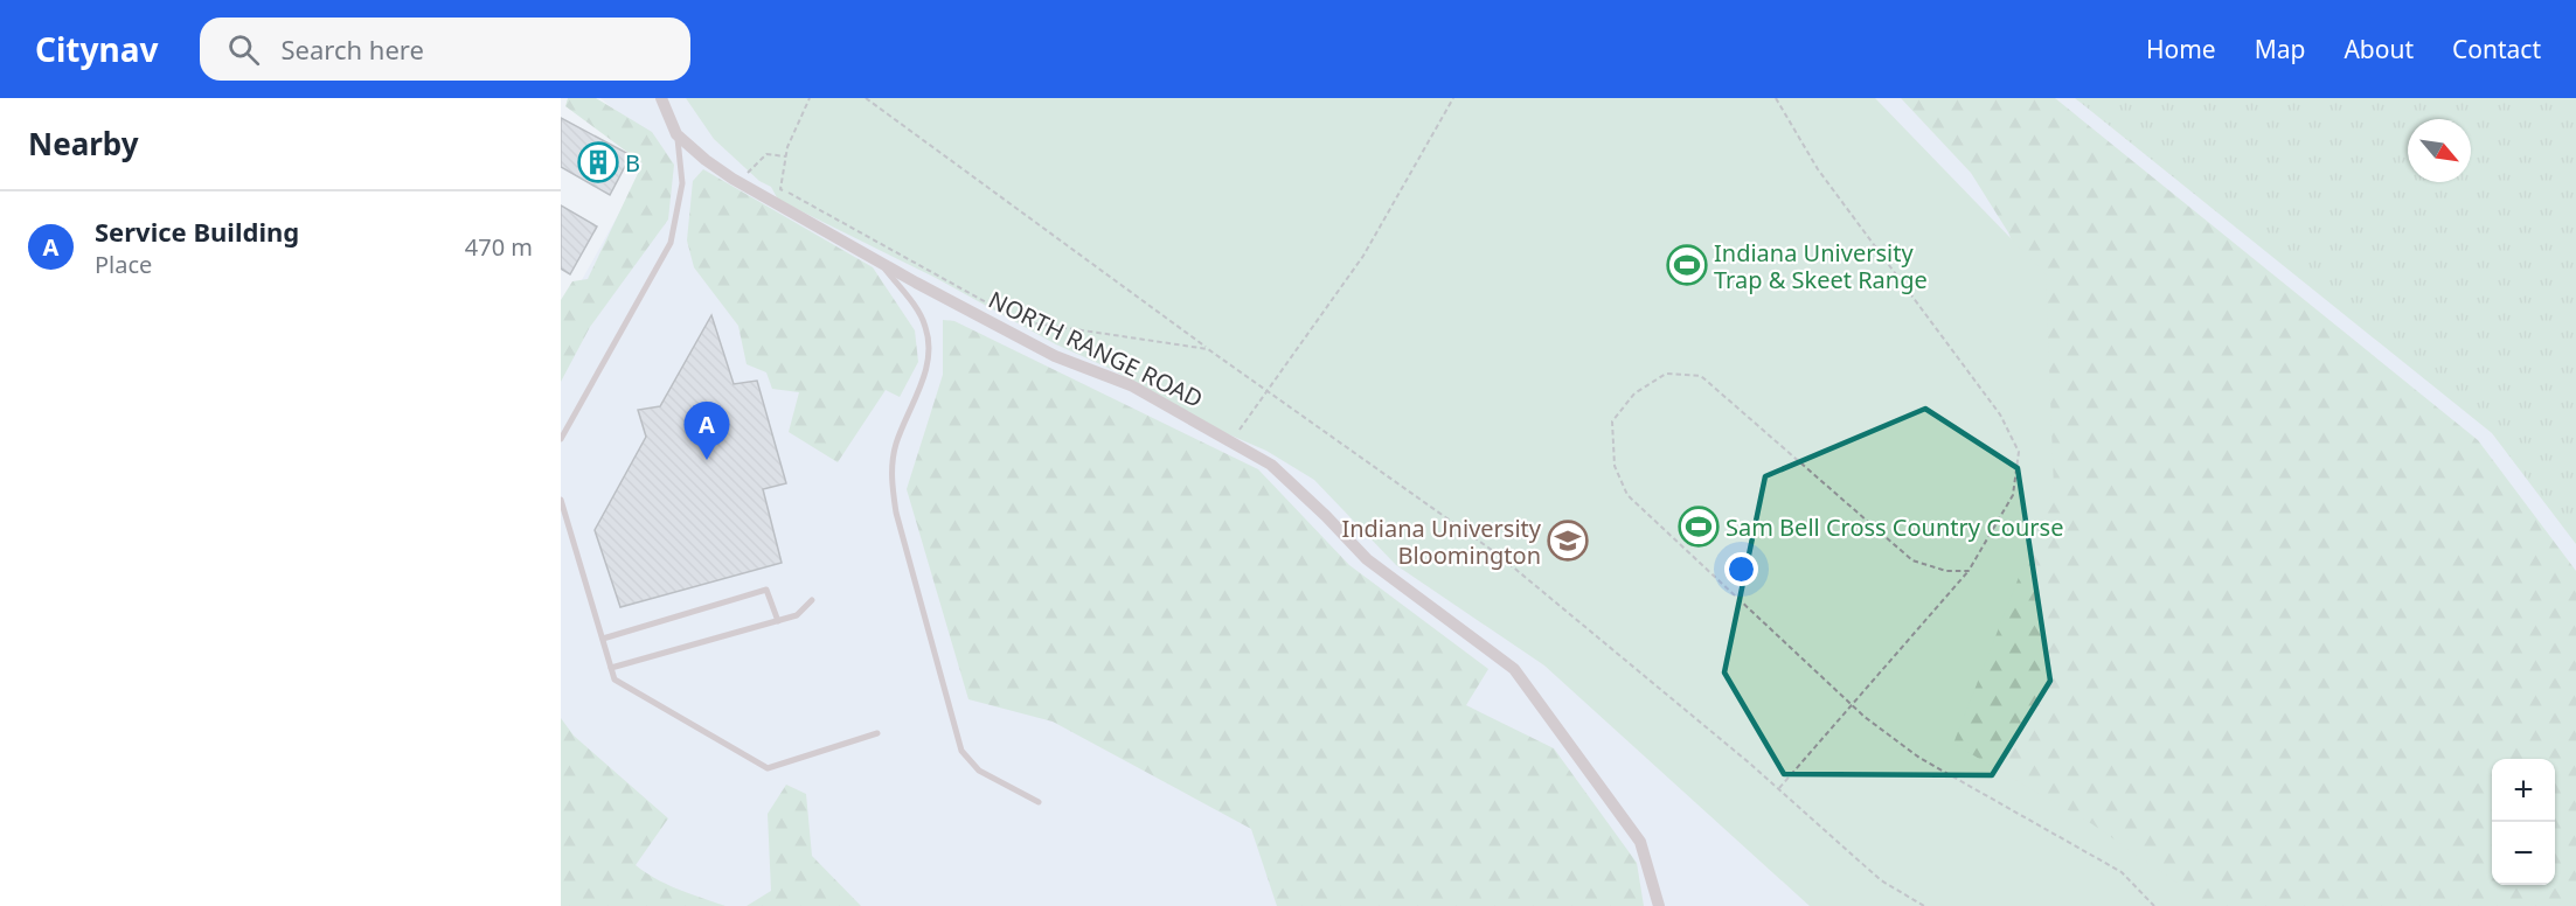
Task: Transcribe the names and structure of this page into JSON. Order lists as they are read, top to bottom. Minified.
{"streets":{"street":["NORTH RANGE ROAD"]},"places":{"building":["B"],"sports":["Indiana University Trap & Skeet Range","Sam Bell Cross Country Course"],"school or university":["Indiana University Bloomington"]},"north":"bottom right","page":{"header":"Citynav","search":"Search here","nav":["Home","Map","About","Contact"],"heading":"Nearby","list":[{"mark":"A","name":"Service Building","note":"Place","value":"470 m"}],"pins":"A","map_buttons":["+","−"]}}
